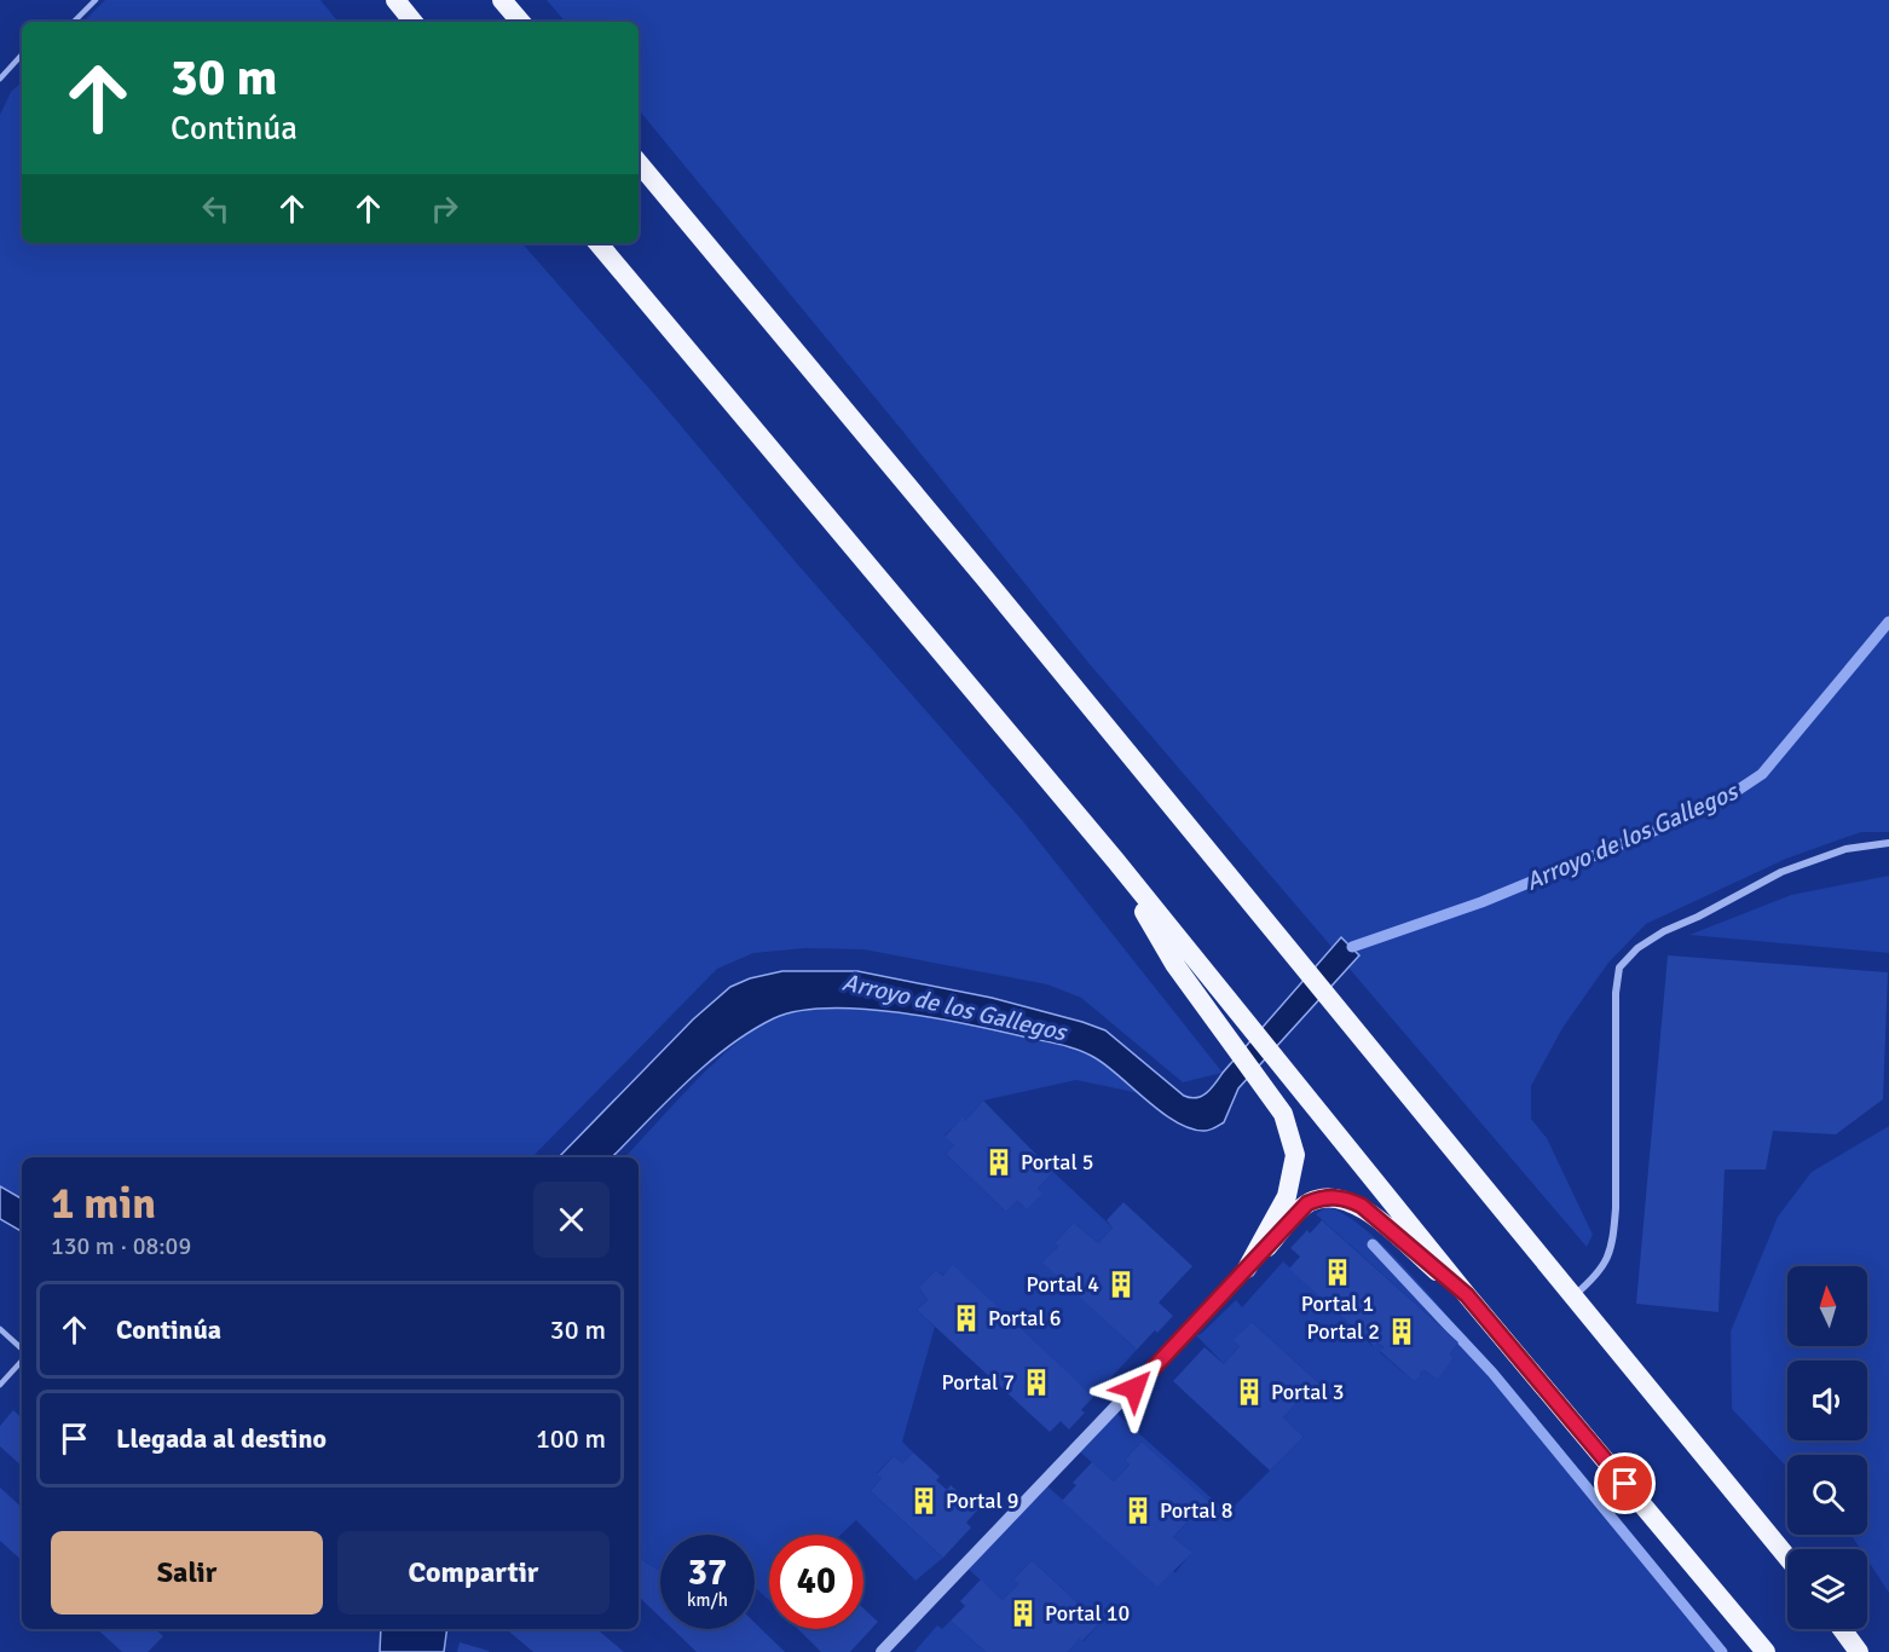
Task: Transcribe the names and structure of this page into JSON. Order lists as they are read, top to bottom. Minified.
{"water":["Arroyo de los Gallegos"],"places":{"building":["Portal 5","Portal 1","Portal 4","Portal 6","Portal 2","Portal 7","Portal 3","Portal 9","Portal 8","Portal 10"]},"north":"top","page":{"turn":["30 m","Continúa"],"heading":["1 min","130 m · 08:09"],"list":[{"name":"Continúa","value":"30 m"},{"name":"Llegada al destino","value":"100 m"}],"buttons":["Salir","Compartir"],"speed":"37 km/h","limit":"40"}}
